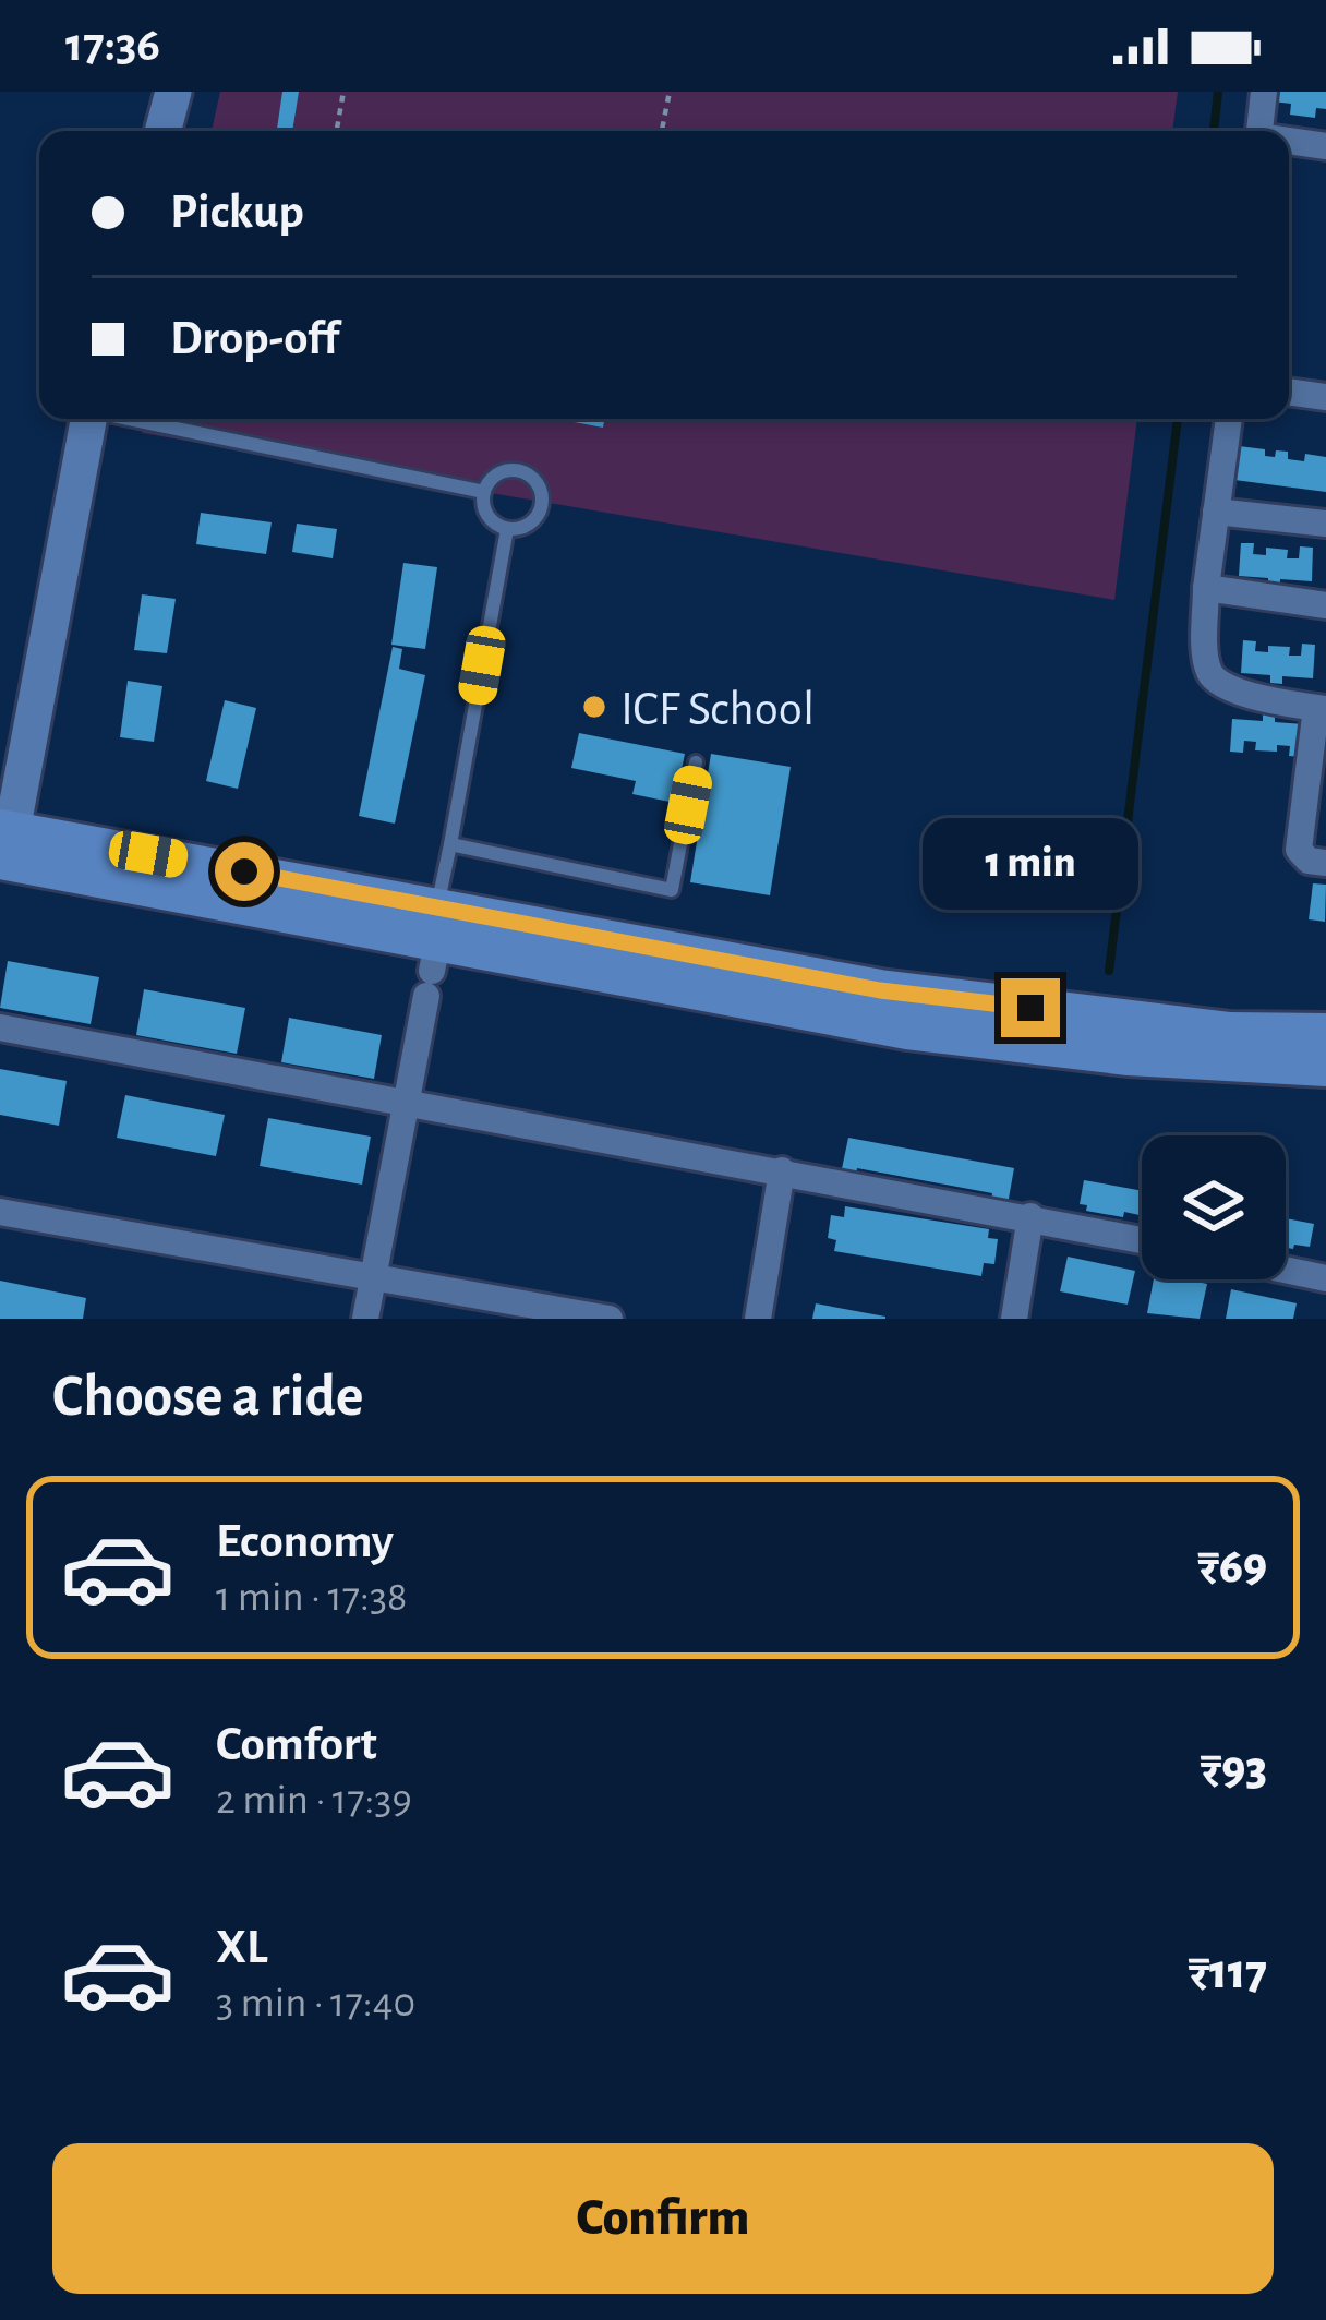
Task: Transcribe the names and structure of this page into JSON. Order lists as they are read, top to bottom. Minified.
{"places":["ICF School"],"page":{"status":"17:36","banner":["Pickup","Drop-off"],"bubble":"1 min","heading":"Choose a ride","list":[{"name":"Economy","note":"1 min · 17:38","value":"₹69"},{"name":"Comfort","note":"2 min · 17:39","value":"₹93"},{"name":"XL","note":"3 min · 17:40","value":"₹117"}],"buttons":"Confirm"}}
